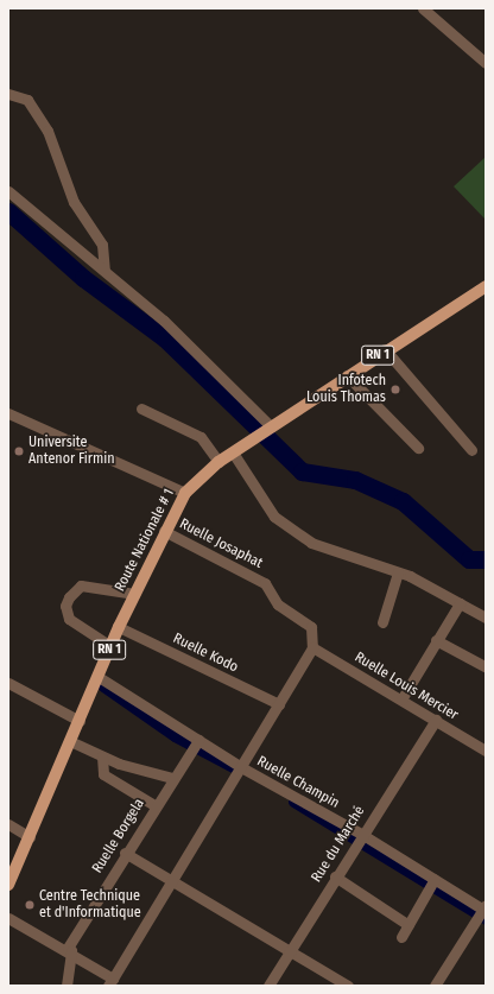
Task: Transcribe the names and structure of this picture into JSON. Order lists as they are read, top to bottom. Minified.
{"streets":{"main road":["RN 1","Route Nationale # 1"],"street":["Ruelle Josaphat","Ruelle Kodo","Ruelle Louis Mercier","Ruelle Champin","Ruelle Borgela","Rue du Marché"]},"crossings":[["Route Nationale # 1","Ruelle Josaphat"],["Route Nationale # 1","Ruelle Kodo"],["Route Nationale # 1","Ruelle Champin"],["Ruelle Josaphat","Ruelle Louis Mercier"],["Ruelle Louis Mercier","Rue du Marché"],["Ruelle Champin","Ruelle Borgela"],["Ruelle Champin","Rue du Marché"]],"places":["Infotech Louis Thomas","Universite Antenor Firmin","Centre Technique et d'Informatique"]}
